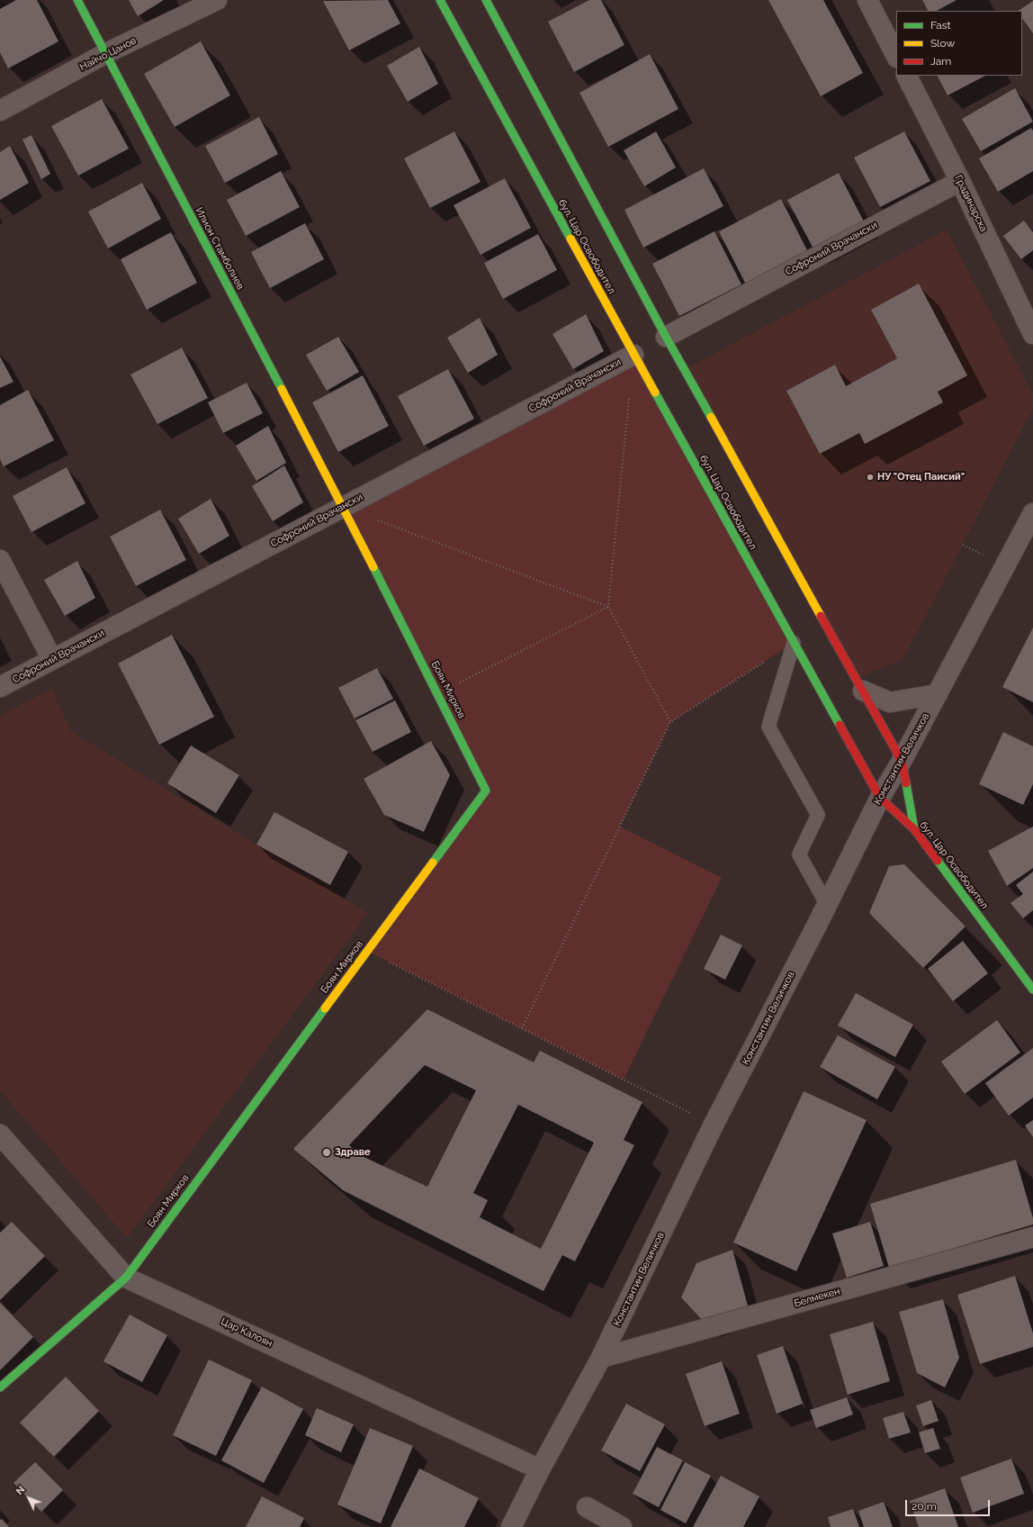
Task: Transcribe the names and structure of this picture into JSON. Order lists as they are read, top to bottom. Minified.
{"streets":{"street":["Найчо Цанов","Градинарска","бул. Цар Освободител","Илион Стамболиев","Софроний Врачански","Боян Мирков","Константин Величков","Белмекен","Цар Калоян"]},"crossings":[["Найчо Цанов","Илион Стамболиев"],["Градинарска","Софроний Врачански"],["бул. Цар Освободител","Софроний Врачански"],["бул. Цар Освободител","Константин Величков"],["Илион Стамболиев","Софроний Врачански"],["Илион Стамболиев","Боян Мирков"],["Софроний Врачански","Боян Мирков"],["Боян Мирков","Цар Калоян"],["Константин Величков","Белмекен"],["Константин Величков","Цар Калоян"]],"places":["НУ \"Отец Паисий\"","Здраве"],"legend":["Fast","Slow","Jam"],"scale_bar":"20 m","north":"top left"}
